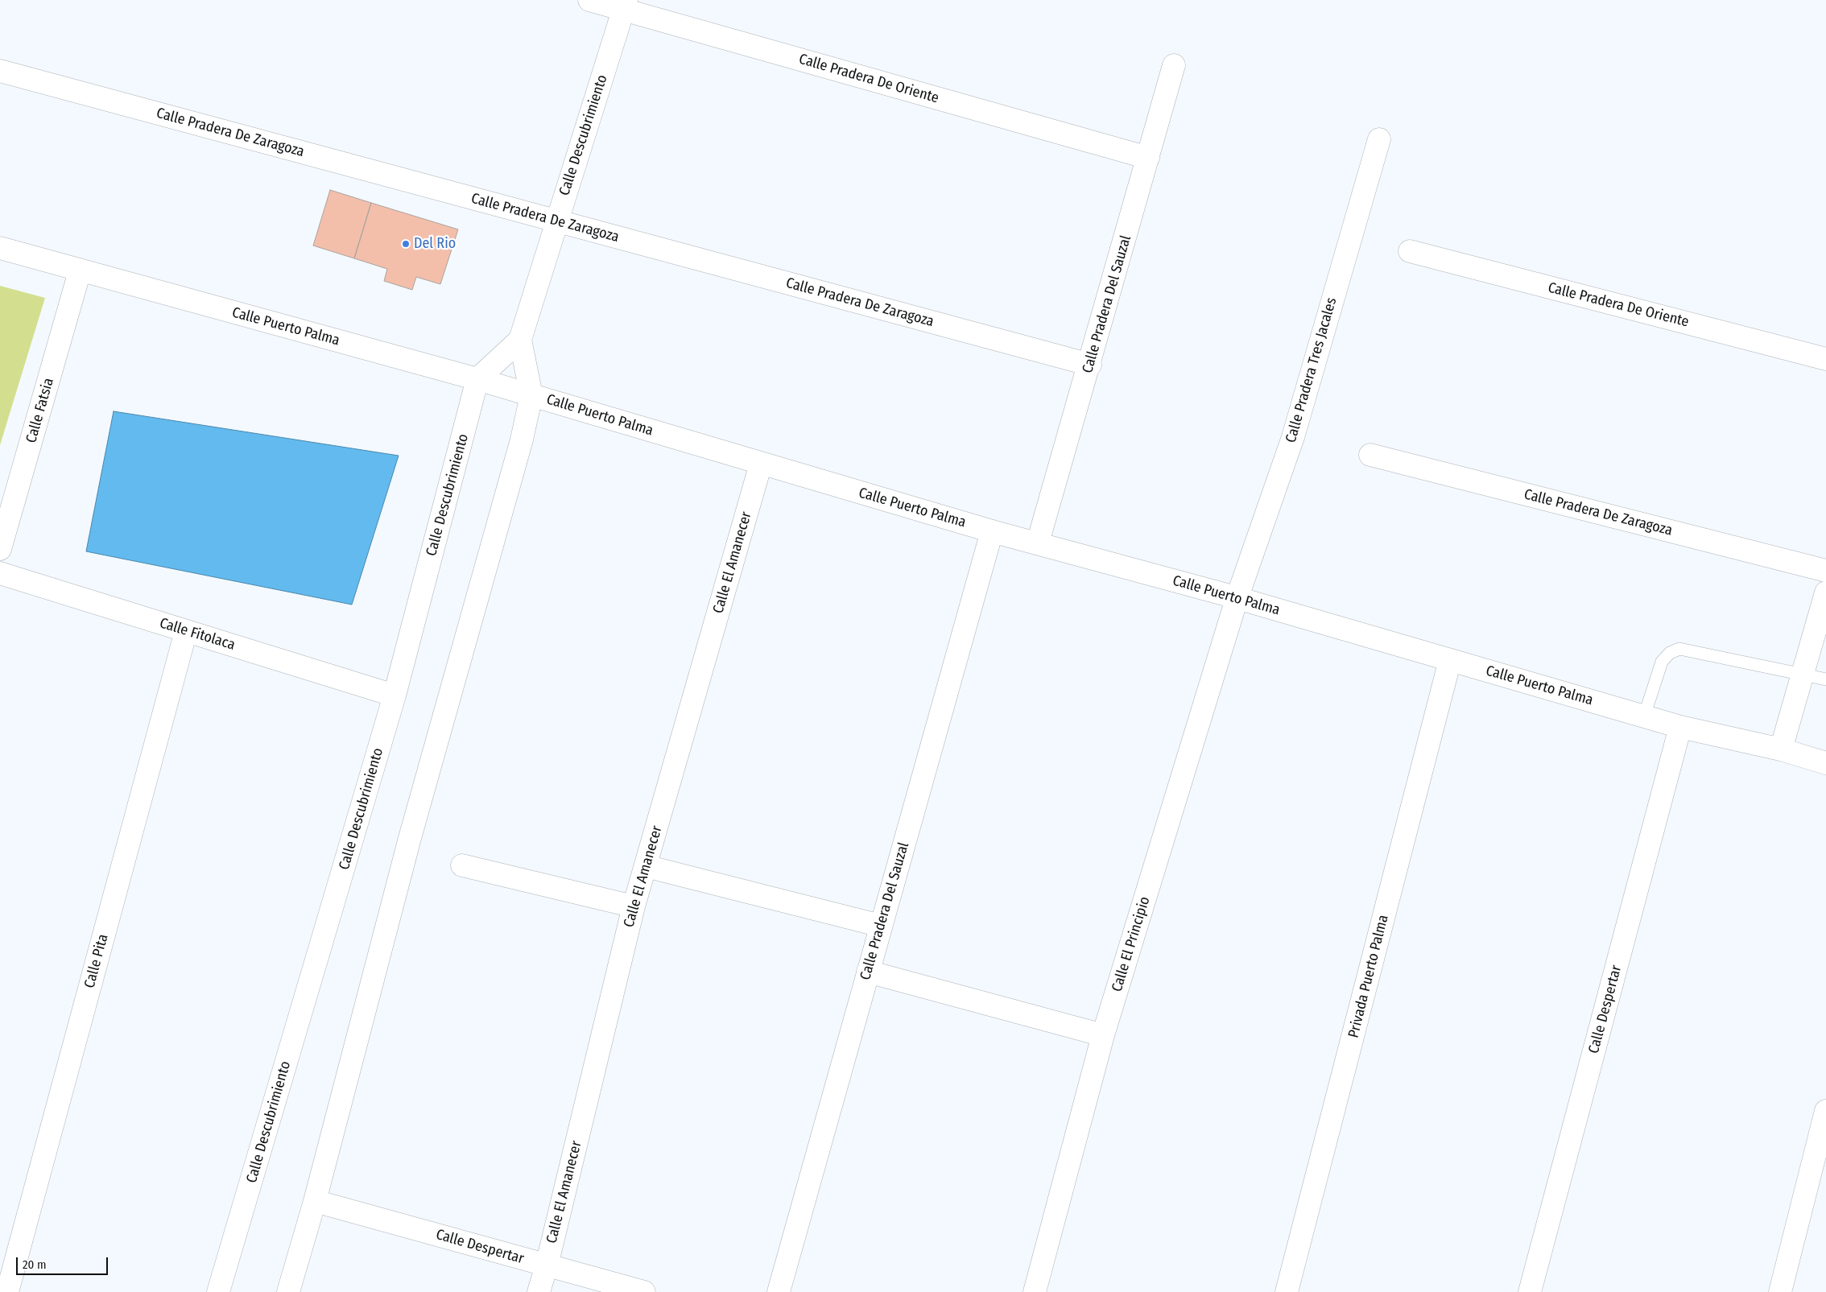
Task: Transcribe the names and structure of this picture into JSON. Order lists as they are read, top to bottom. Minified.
{"streets":{"street":["Calle Pradera De Oriente","Calle Pradera De Zaragoza","Calle Descubrimiento","Calle Pradera Del Sauzal","Calle Puerto Palma","Calle Pradera Tres Jacales","Calle Fatsia","Calle El Amanecer","Calle Fitolaca","Calle El Principio","Calle Pita","Privada Puerto Palma","Calle Despertar"]},"crossings":[["Calle Pradera De Oriente","Calle Descubrimiento"],["Calle Pradera De Oriente","Calle Pradera Del Sauzal"],["Calle Pradera De Zaragoza","Calle Descubrimiento"],["Calle Pradera De Zaragoza","Calle Pradera Del Sauzal"],["Calle Descubrimiento","Calle Puerto Palma"],["Calle Descubrimiento","Calle Fitolaca"],["Calle Descubrimiento","Calle Despertar"],["Calle Pradera Del Sauzal","Calle Puerto Palma"],["Calle Puerto Palma","Calle Pradera Tres Jacales"],["Calle Puerto Palma","Calle Fatsia"],["Calle Puerto Palma","Calle El Amanecer"],["Calle Puerto Palma","Calle El Principio"],["Calle Puerto Palma","Privada Puerto Palma"],["Calle Puerto Palma","Calle Despertar"],["Calle Pradera Tres Jacales","Calle El Principio"],["Calle El Amanecer","Calle Despertar"],["Calle Fitolaca","Calle Pita"]],"places":["Del Rio"],"scale_bar":"20 m"}
